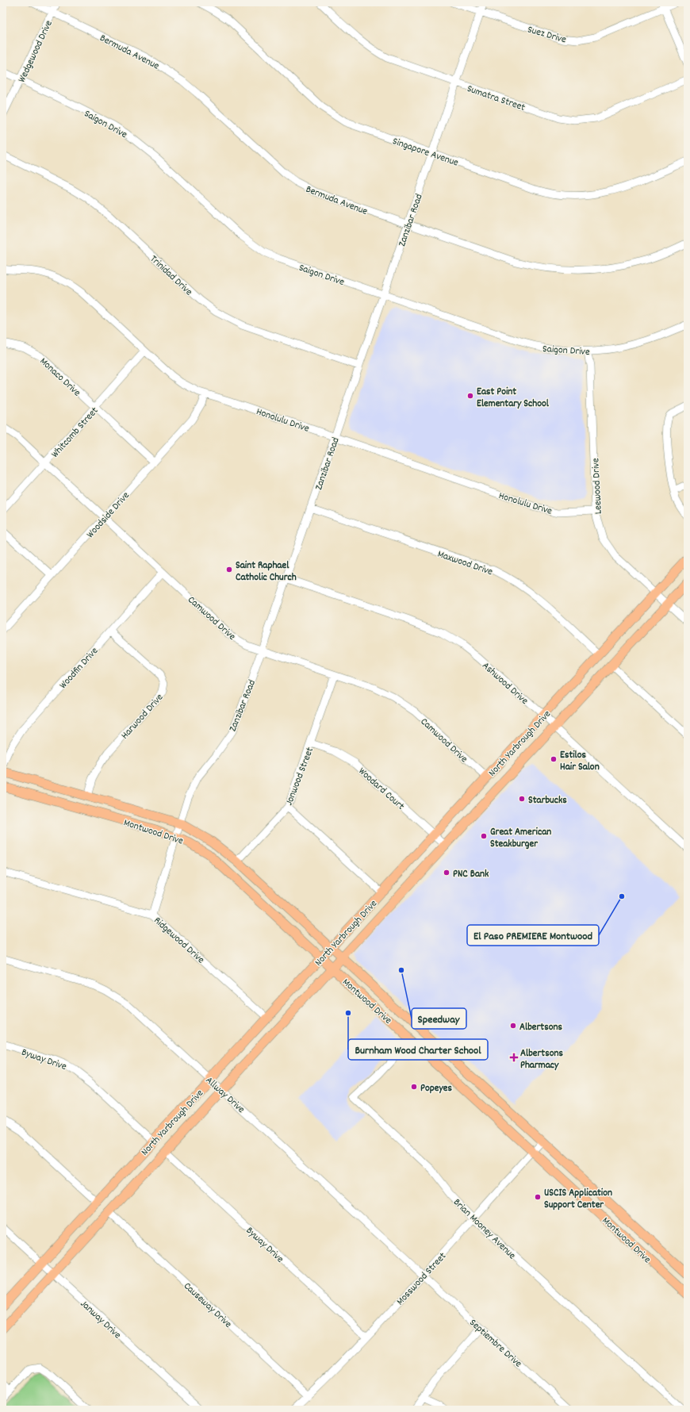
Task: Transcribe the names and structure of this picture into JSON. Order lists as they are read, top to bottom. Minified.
{"streets":{"main road":["North Yarbrough Drive","Montwood Drive"],"street":["Suez Drive","Wedgewood Drive","Bermuda Avenue","Sumatra Street","Saigon Drive","Singapore Avenue","Zanzibar Road","Trinidad Drive","Monaco Drive","Honolulu Drive","Whitcomb Street","Leewood Drive","Woodside Drive","Maxwood Drive","Camwood Drive","Woodfin Drive","Ashwood Drive","Harwood Drive","Jonwood Street","Woodard Court","Ridgewood Drive","Byway Drive","Allway Drive","Brian Mooney Avenue","Mosswood Street","Causeway Drive","Janway Drive","Septiembre Drive"]},"crossings":[["Suez Drive","Zanzibar Road"],["Wedgewood Drive","Bermuda Avenue"],["Wedgewood Drive","Saigon Drive"],["Bermuda Avenue","Zanzibar Road"],["Sumatra Street","Zanzibar Road"],["Saigon Drive","Zanzibar Road"],["Saigon Drive","Leewood Drive"],["Singapore Avenue","Zanzibar Road"],["Zanzibar Road","Trinidad Drive"],["Zanzibar Road","Honolulu Drive"],["Zanzibar Road","Maxwood Drive"],["Zanzibar Road","Camwood Drive"],["Zanzibar Road","Ashwood Drive"],["Zanzibar Road","Montwood Drive"],["Zanzibar Road","Ridgewood Drive"],["Monaco Drive","Whitcomb Street"],["Monaco Drive","Woodside Drive"],["Honolulu Drive","Whitcomb Street"],["Honolulu Drive","Leewood Drive"],["Honolulu Drive","Woodside Drive"],["Whitcomb Street","Camwood Drive"],["Leewood Drive","North Yarbrough Drive"],["Woodside Drive","Camwood Drive"],["Maxwood Drive","North Yarbrough Drive"],["Camwood Drive","Woodfin Drive"],["Camwood Drive","North Yarbrough Drive"],["Camwood Drive","Jonwood Street"],["Woodfin Drive","Harwood Drive"],["Ashwood Drive","North Yarbrough Drive"],["Harwood Drive","Montwood Drive"],["North Yarbrough Drive","Woodard Court"],["North Yarbrough Drive","Montwood Drive"],["North Yarbrough Drive","Ridgewood Drive"],["North Yarbrough Drive","Byway Drive"],["North Yarbrough Drive","Allway Drive"],["North Yarbrough Drive","Causeway Drive"],["North Yarbrough Drive","Janway Drive"],["Jonwood Street","Woodard Court"],["Jonwood Street","Montwood Drive"],["Montwood Drive","Brian Mooney Avenue"],["Montwood Drive","Mosswood Street"],["Byway Drive","Mosswood Street"],["Allway Drive","Mosswood Street"],["Allway Drive","Septiembre Drive"],["Brian Mooney Avenue","Mosswood Street"],["Mosswood Street","Causeway Drive"],["Mosswood Street","Septiembre Drive"]],"places":{"other":["East Point Elementary School","Saint Raphael Catholic Church","Estilos Hair Salon","Starbucks","Great American Steakburger","PNC Bank","El Paso PREMIERE Montwood","Speedway","Burnham Wood Charter School","Albertsons","Popeyes","USCIS Application Support Center"],"health":["Albertsons Pharmacy"]}}
